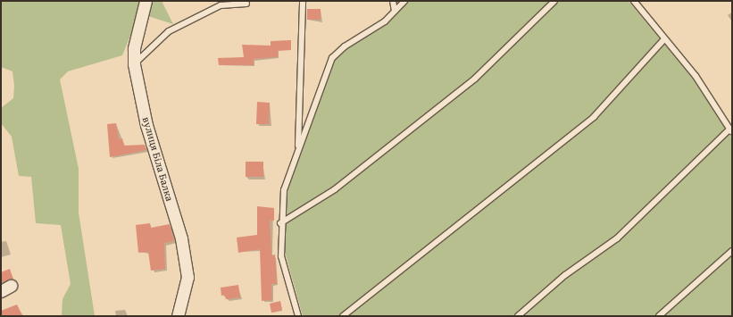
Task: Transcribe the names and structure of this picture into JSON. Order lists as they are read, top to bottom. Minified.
{"streets":{"street":["вулиця Біла Балка"]}}
